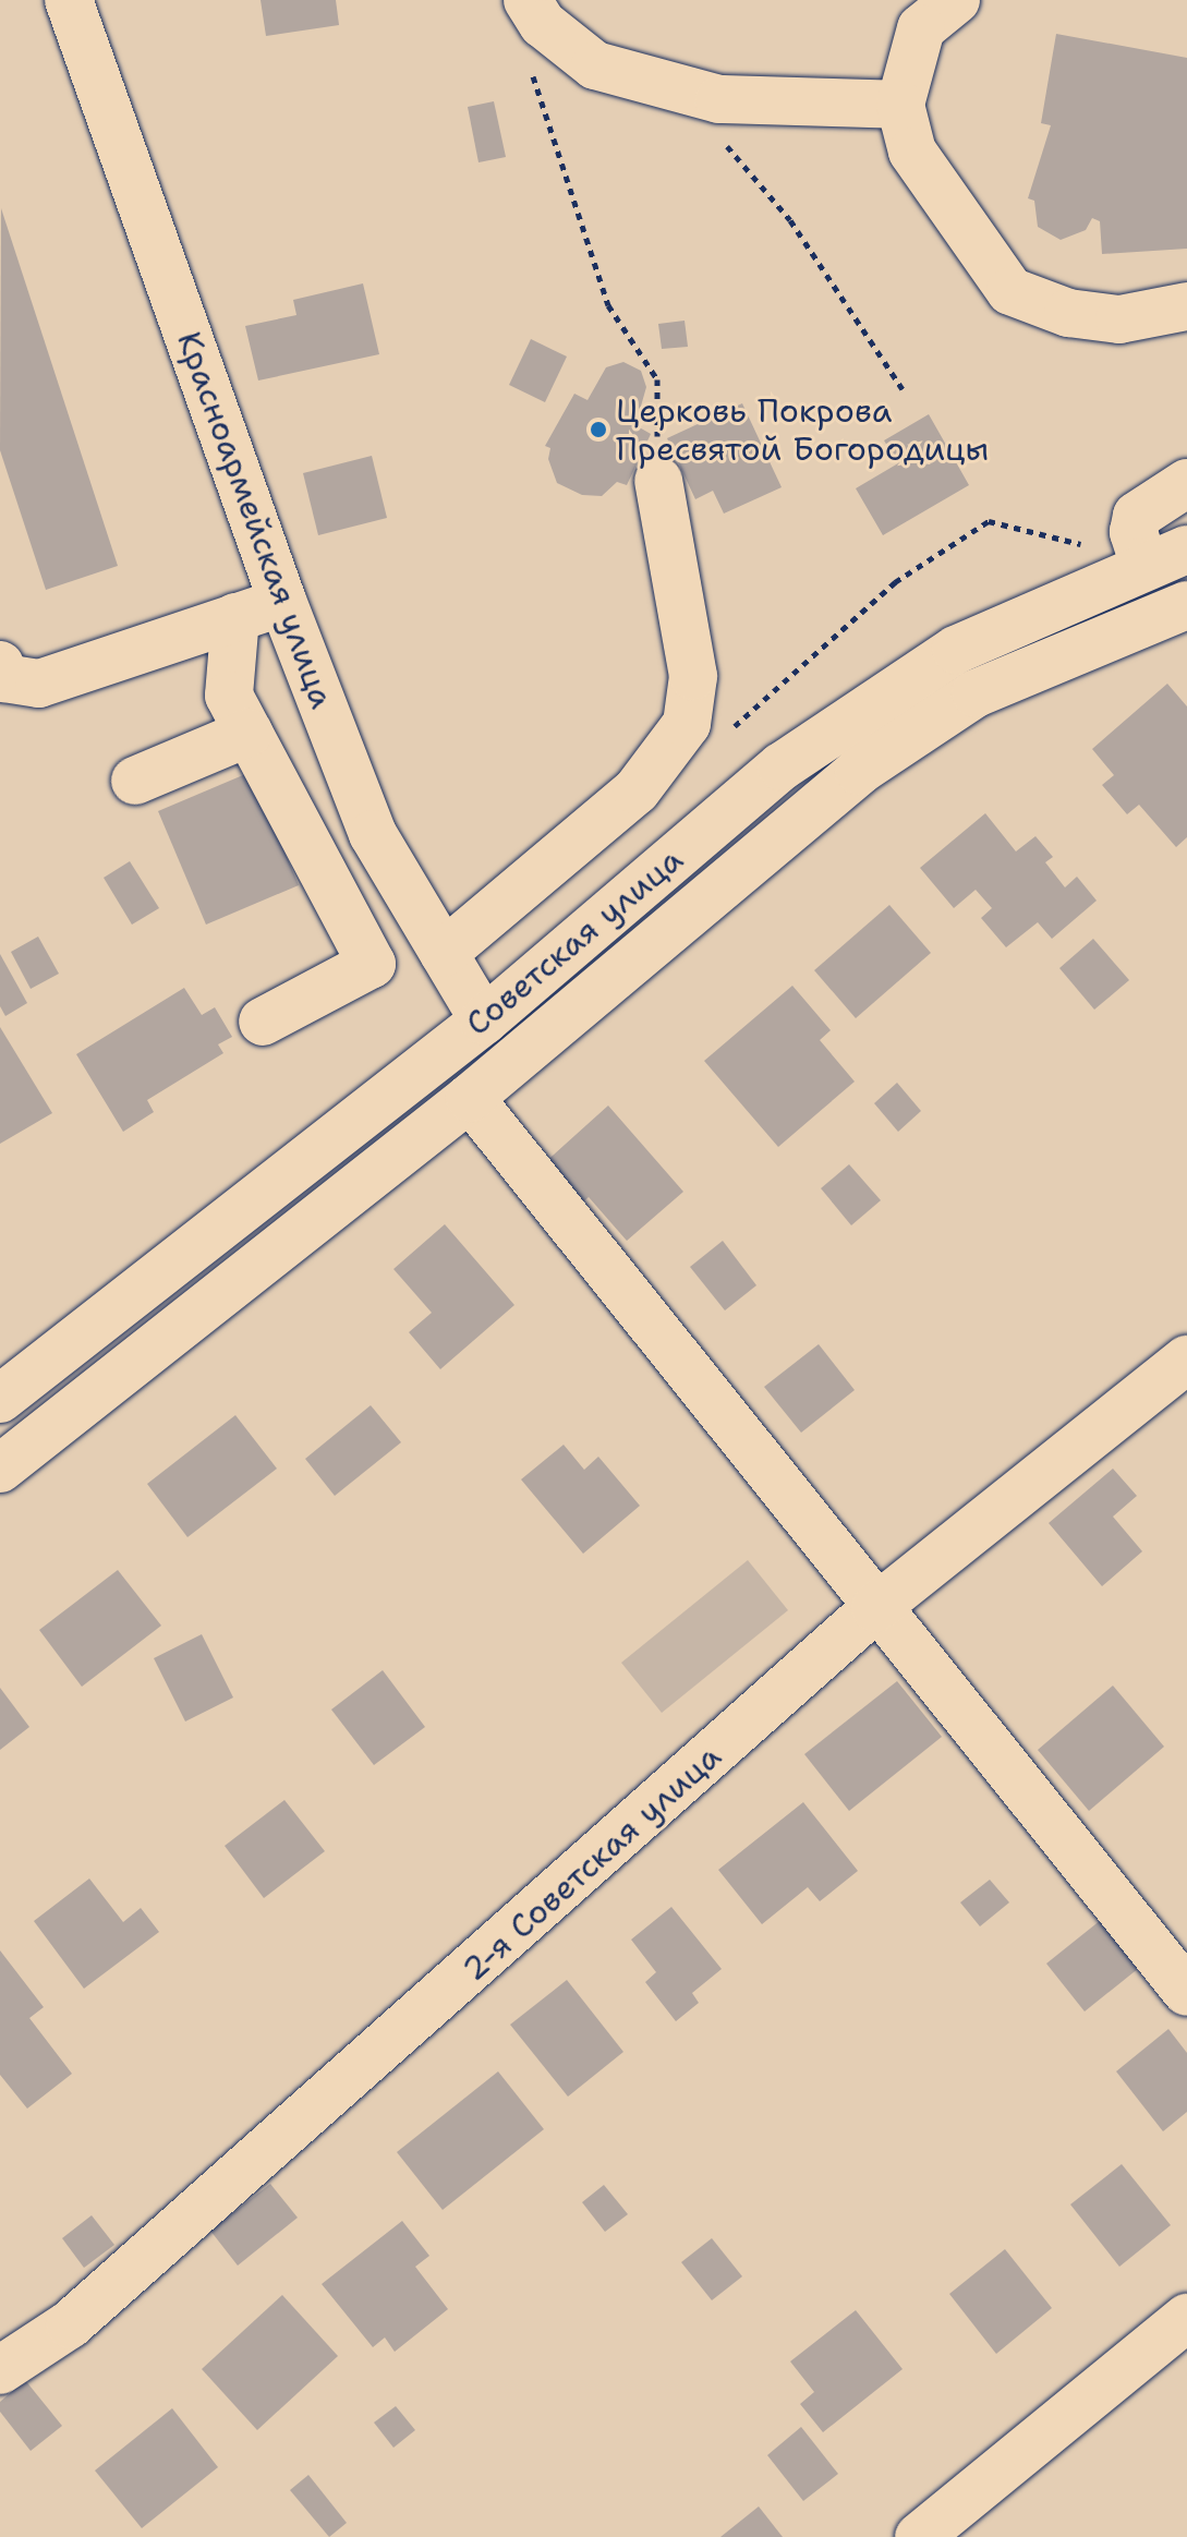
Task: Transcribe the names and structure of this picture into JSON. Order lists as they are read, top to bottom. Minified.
{"streets":{"street":["Красноармейская улица","Советская улица","2-я Советская улица"]},"crossings":[["Красноармейская улица","Советская улица"]],"places":["Церковь Покрова Пресвятой Богородицы"]}
